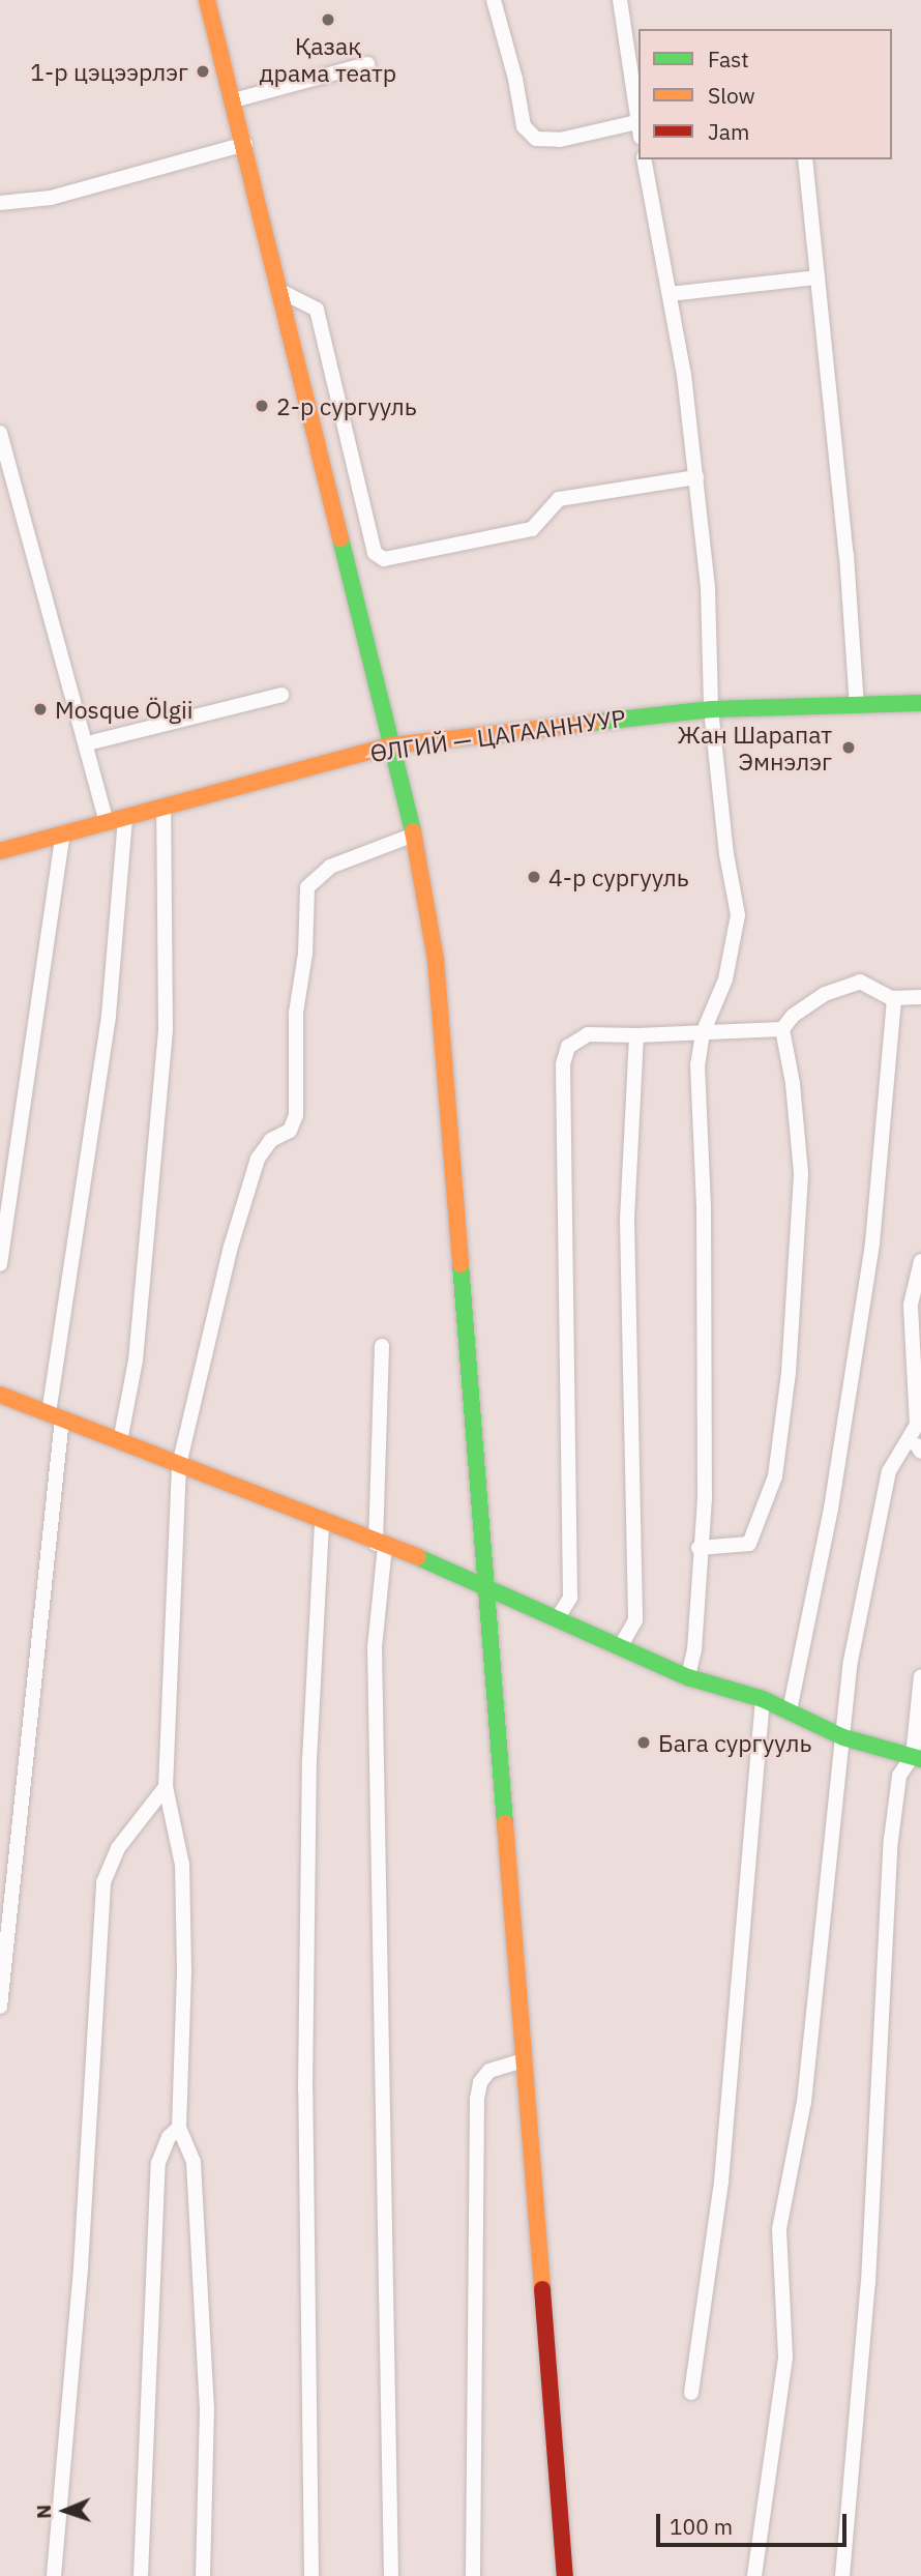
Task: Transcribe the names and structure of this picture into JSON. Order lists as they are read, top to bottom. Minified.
{"streets":{"main road":["ӨЛГИЙ — ЦАГААННУУР"]},"places":["Қазақ драма театр","1-р цэцээрлэг","2-р сургууль","Mosque Ölgii","Жан Шарапат Эмнэлэг","4-р сургууль","Бага сургууль"],"legend":["Fast","Slow","Jam"],"scale_bar":"100 m","north":"left"}
